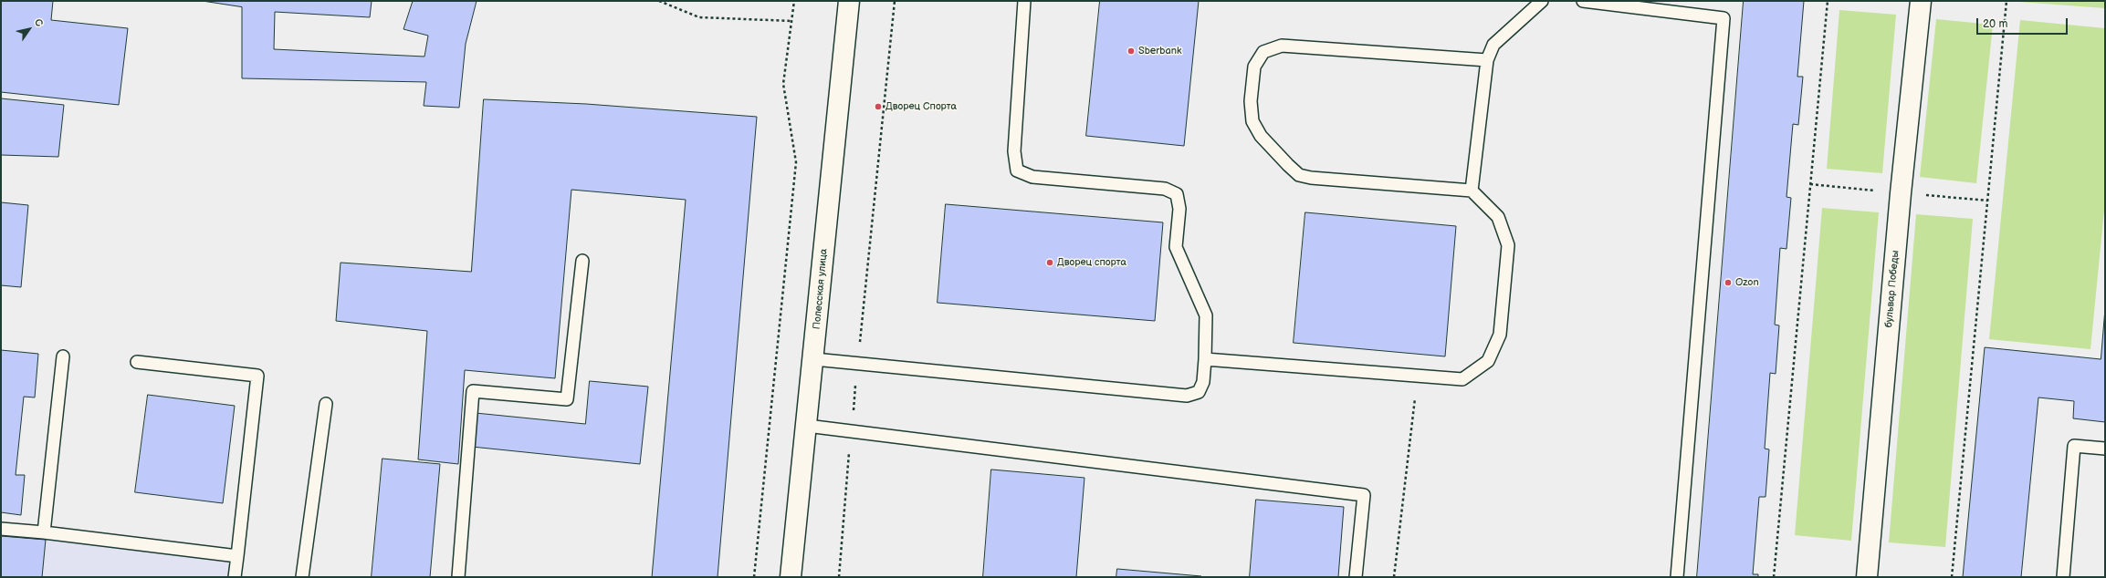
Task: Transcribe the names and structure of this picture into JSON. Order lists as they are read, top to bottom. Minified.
{"streets":{"main road":["Полесская улица","бульвар Победы"]},"places":["Sberbank","Дворец Спорта","Дворец спорта","Ozon"],"scale_bar":"20 m","north":"top right"}
